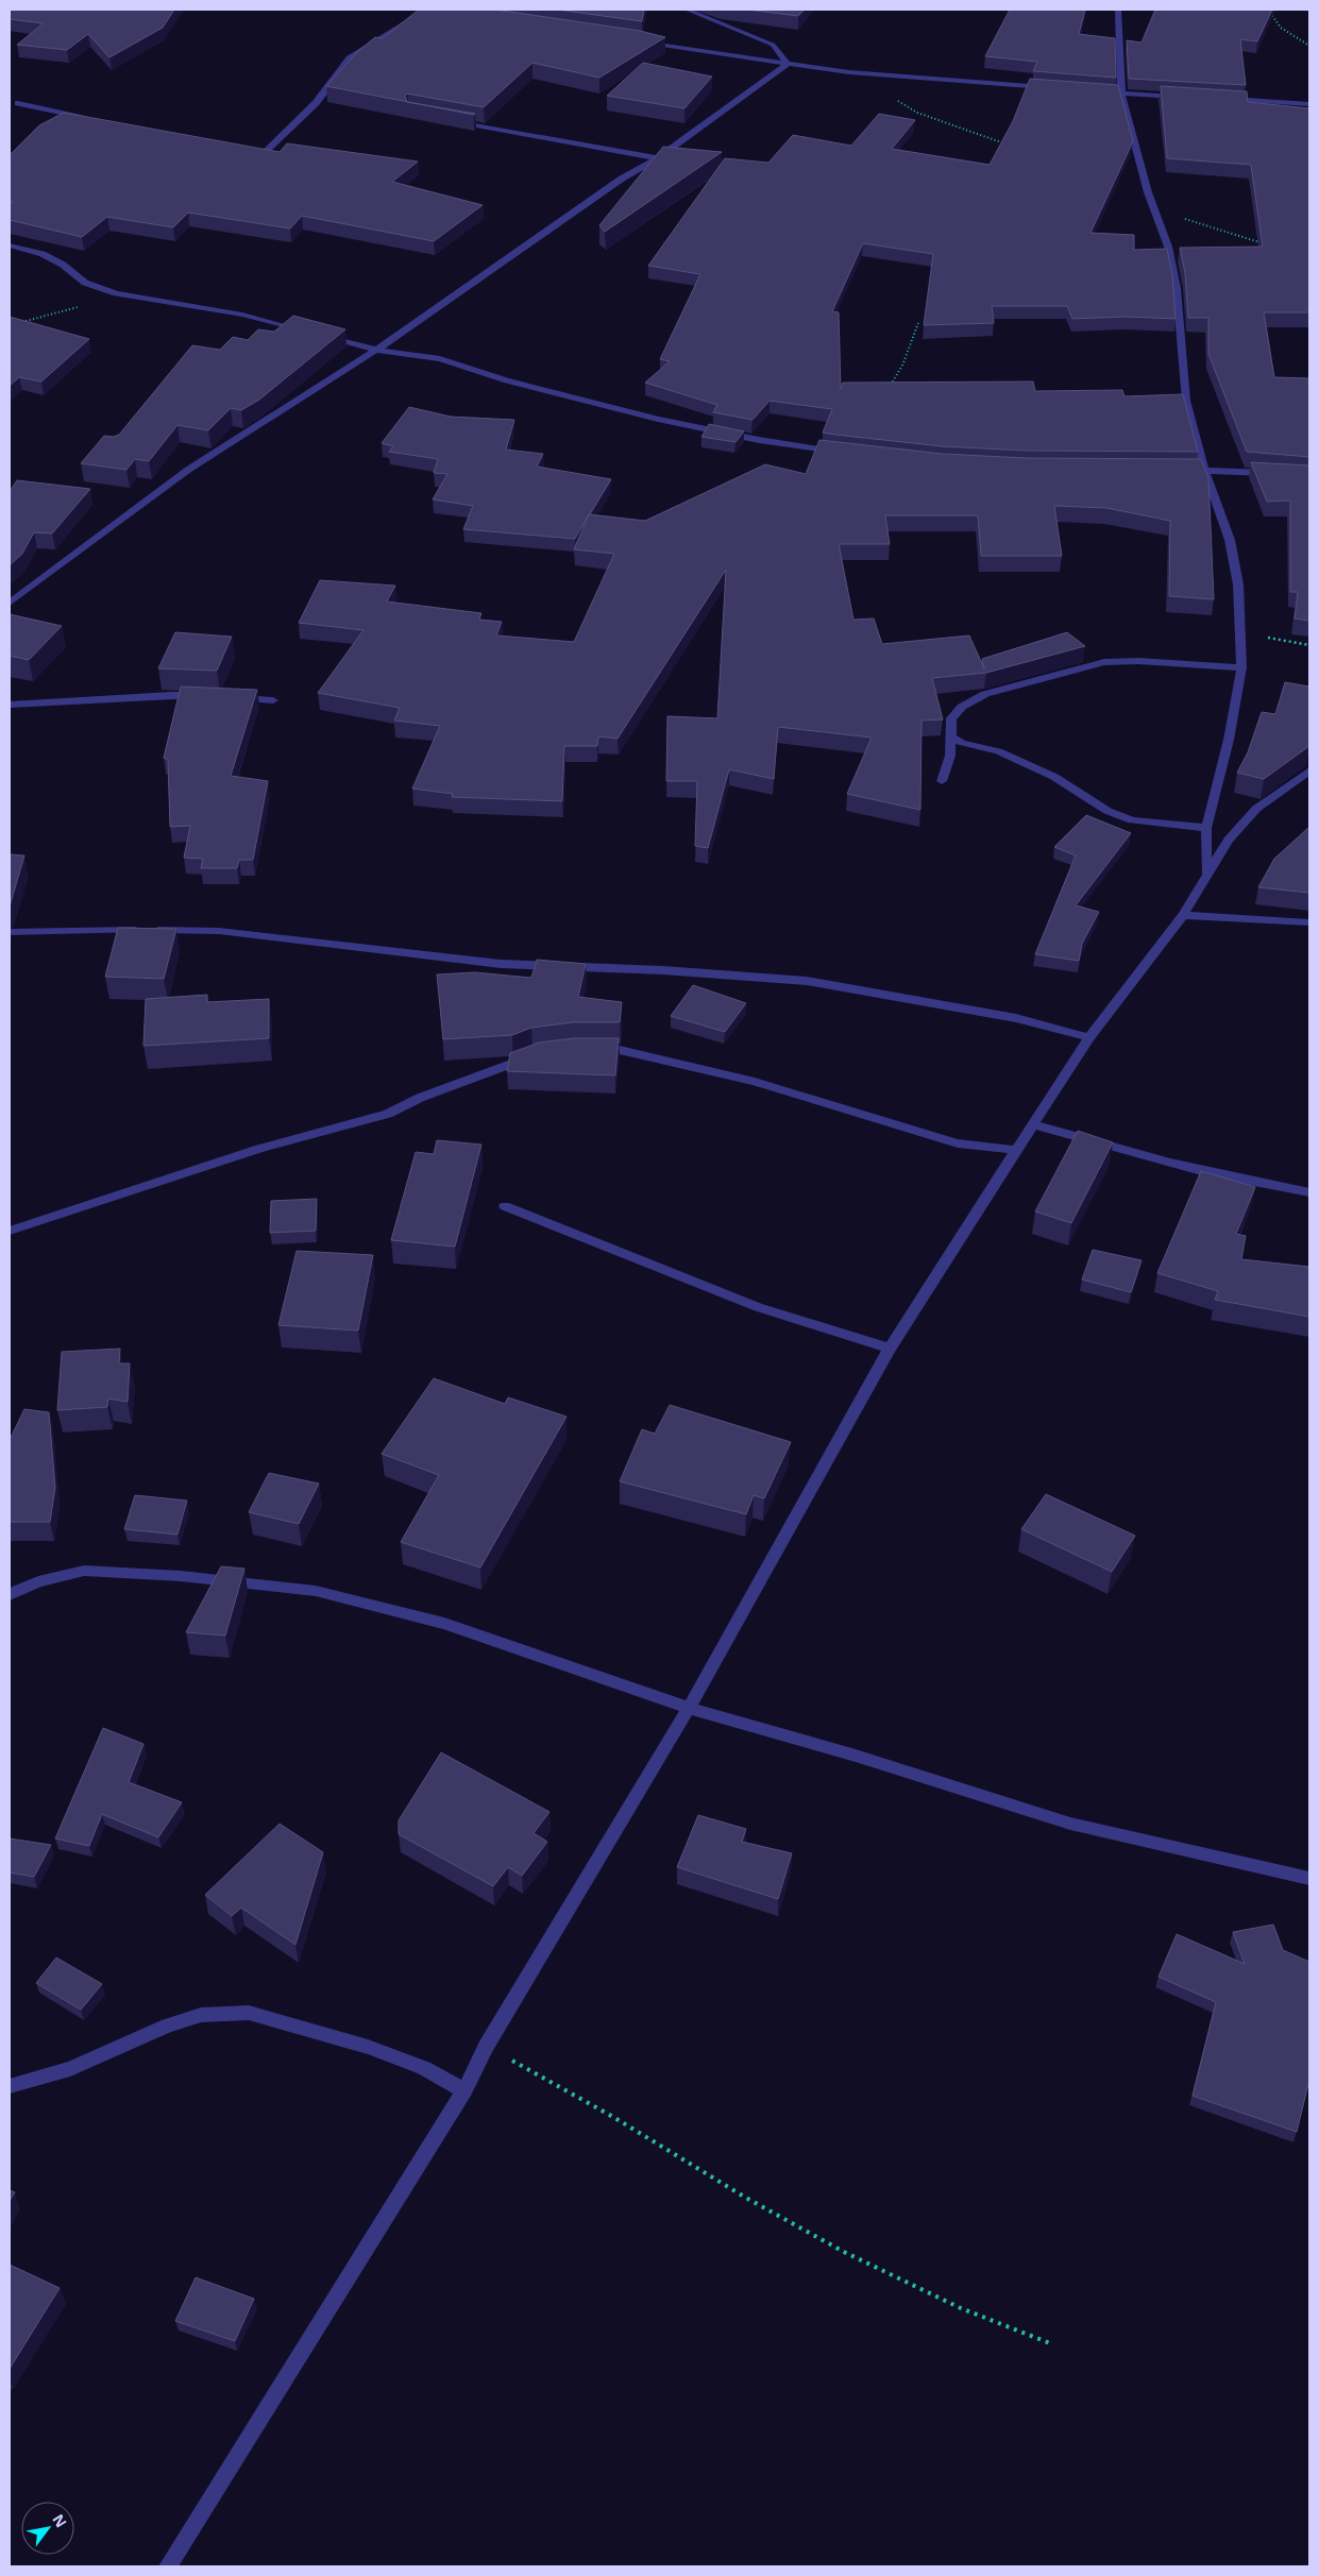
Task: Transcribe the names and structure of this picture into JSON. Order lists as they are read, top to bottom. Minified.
{"north":"top right"}
